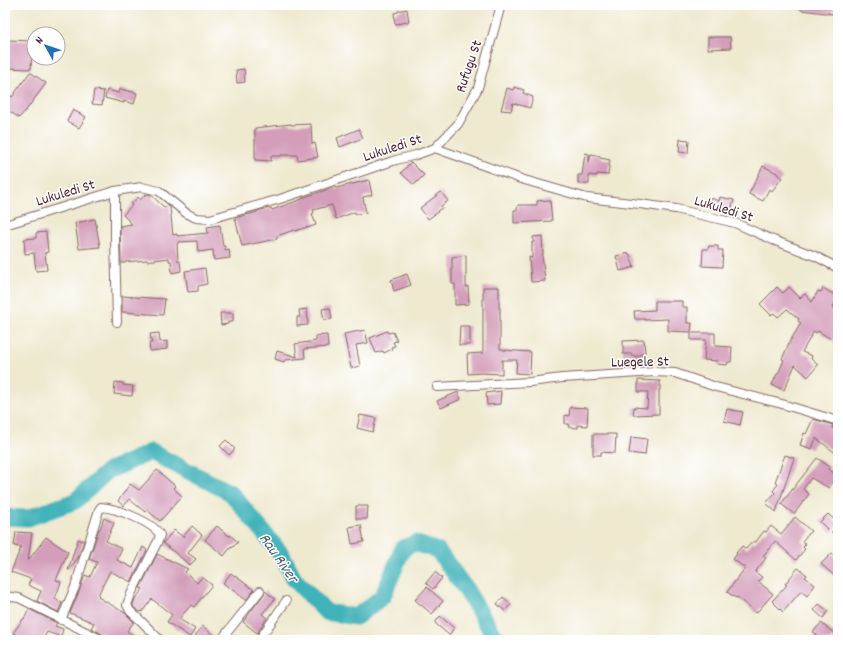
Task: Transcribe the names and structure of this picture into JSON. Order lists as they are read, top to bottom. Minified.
{"streets":{"street":["Rufugu St","Lukuledi St","Luegele St"]},"crossings":[["Rufugu St","Lukuledi St"]],"water":["Rau River"],"north":"top left"}
